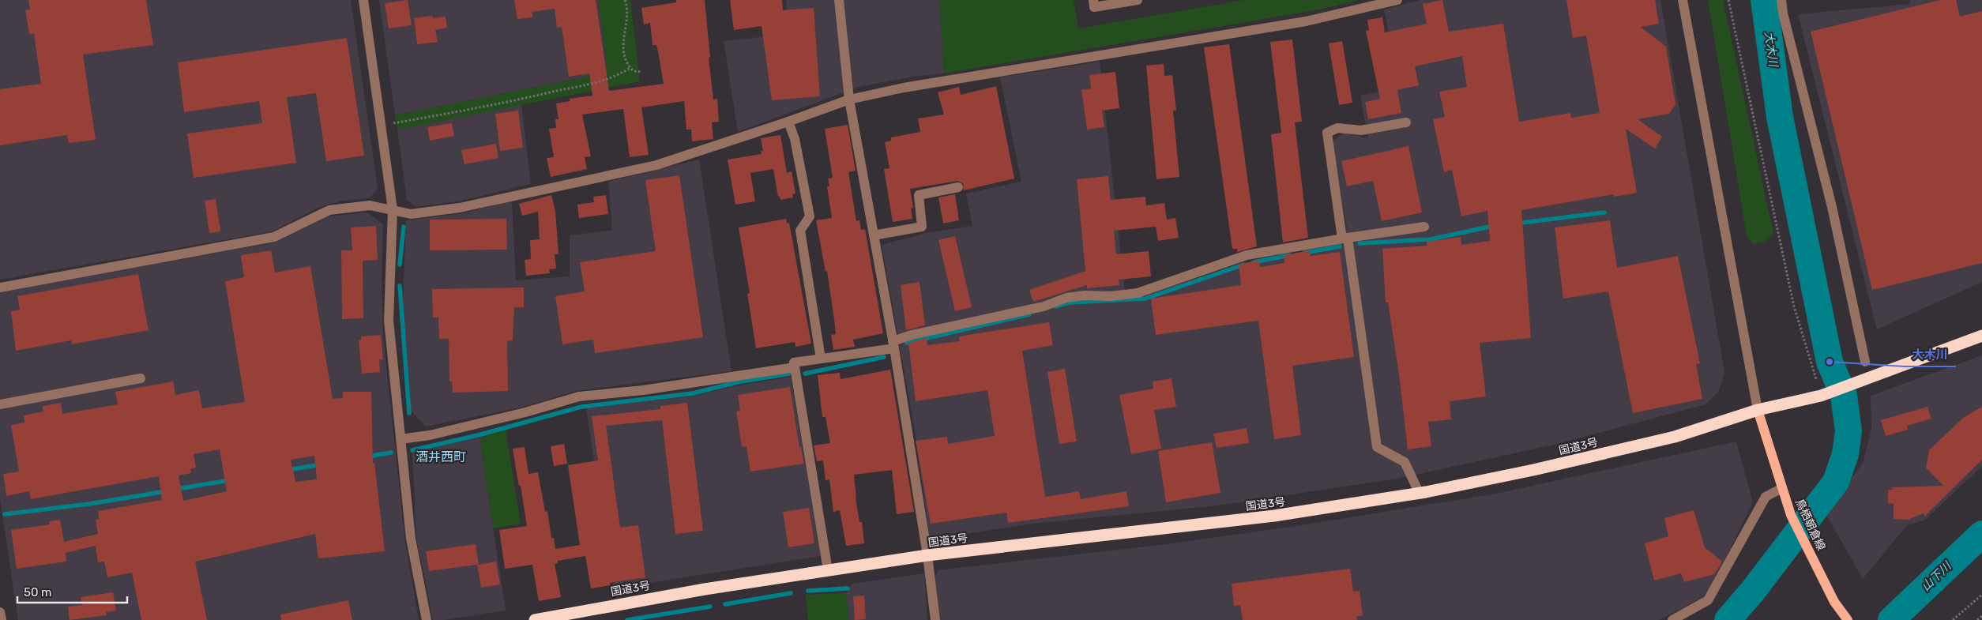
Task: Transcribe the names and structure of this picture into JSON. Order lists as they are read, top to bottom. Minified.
{"streets":{"highway":["国道3号"],"main road":["鳥栖朝倉線"]},"crossings":[["国道3号","鳥栖朝倉線"]],"districts":["酒井西町"],"water":["大木川","山下川"],"places":["大木川"],"scale_bar":"50 m"}
